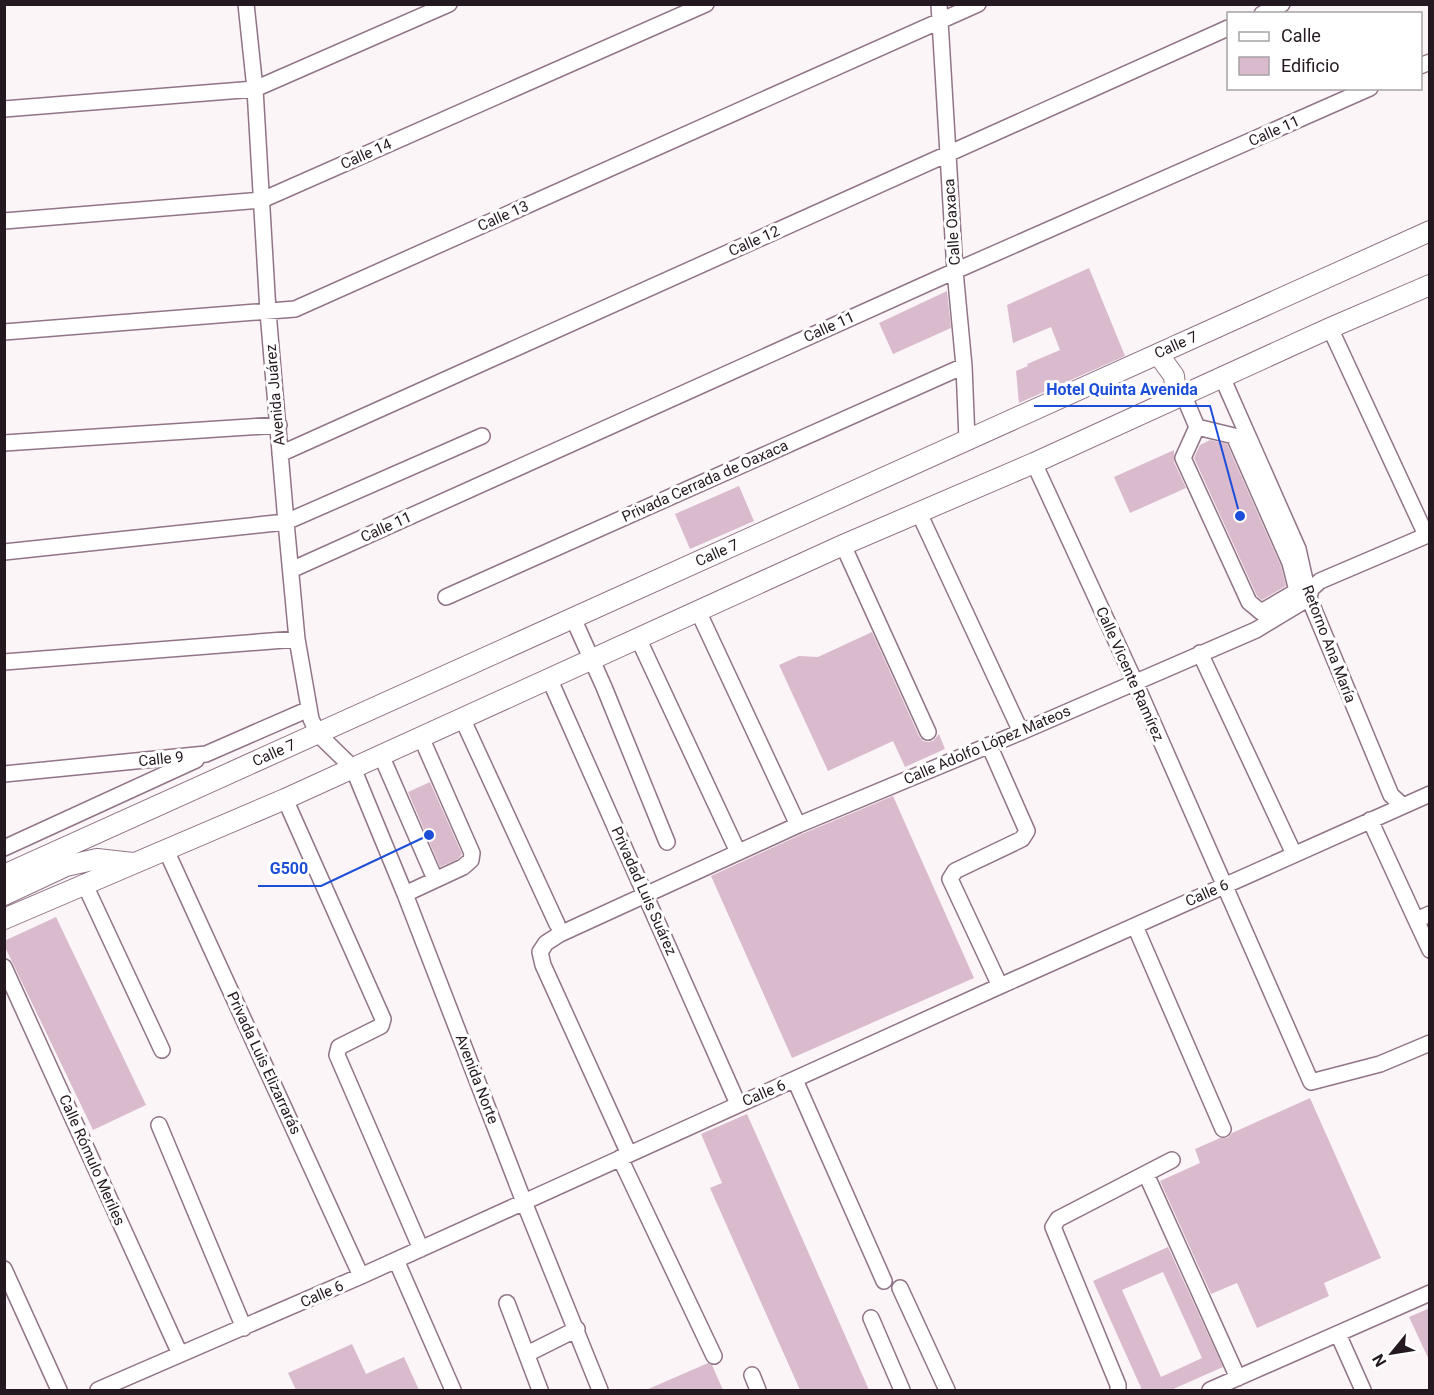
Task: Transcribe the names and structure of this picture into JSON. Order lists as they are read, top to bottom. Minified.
{"streets":{"main road":["Calle 7"],"street":["Calle 11","Calle 14","Calle 13","Calle Oaxaca","Calle 12","Avenida Juárez","Privada Cerrada de Oaxaca","Retorno Ana María","Calle Vicente Ramírez","Calle Adolfo López Mateos","Calle 9","Privadad Luis Suárez","Calle 6","Privada Luis Elizarrarás","Avenida Norte","Calle Rómulo Meriles"]},"crossings":[["Calle 11","Calle Oaxaca"],["Calle 11","Avenida Juárez"],["Calle 14","Avenida Juárez"],["Calle 13","Calle Oaxaca"],["Calle 13","Avenida Juárez"],["Calle Oaxaca","Calle 12"],["Calle Oaxaca","Calle 7"],["Calle Oaxaca","Privada Cerrada de Oaxaca"],["Calle 12","Avenida Juárez"],["Calle 7","Avenida Juárez"],["Avenida Juárez","Calle 9"],["Avenida Juárez","Avenida Norte"],["Retorno Ana María","Calle Adolfo López Mateos"],["Retorno Ana María","Calle 6"],["Calle Vicente Ramírez","Calle Adolfo López Mateos"],["Calle Vicente Ramírez","Calle 6"],["Calle Adolfo López Mateos","Privadad Luis Suárez"],["Calle Adolfo López Mateos","Calle 6"],["Privadad Luis Suárez","Calle 6"],["Calle 6","Privada Luis Elizarrarás"],["Calle 6","Avenida Norte"],["Calle 6","Calle Rómulo Meriles"]],"places":["Hotel Quinta Avenida","G500"],"legend":["Calle","Edificio"],"north":"bottom left"}
